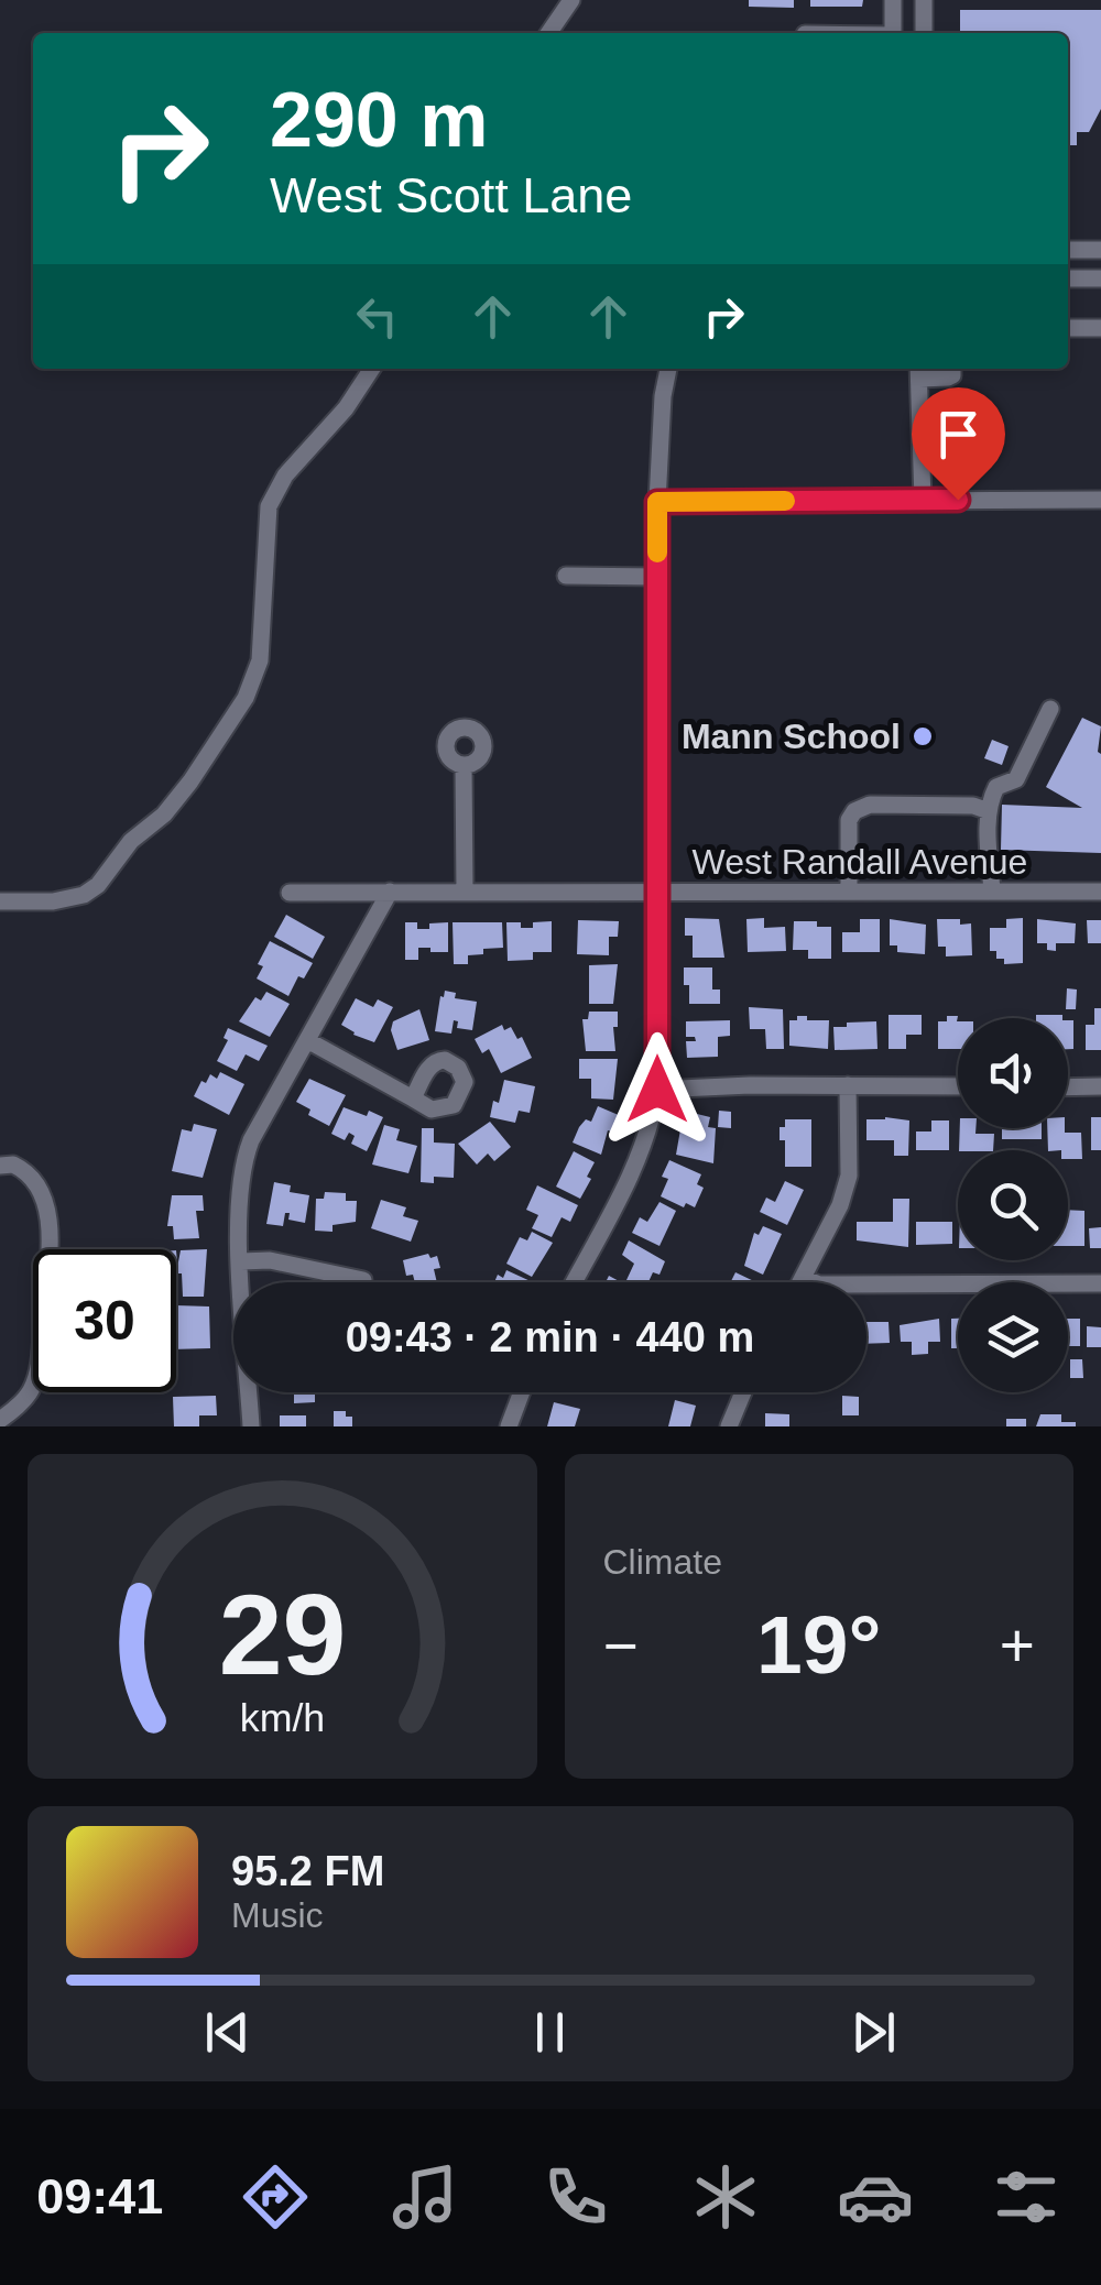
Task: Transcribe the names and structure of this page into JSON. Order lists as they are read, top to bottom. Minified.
{"streets":{"street":["West Randall Avenue"]},"places":["Mann School"],"page":{"turn":["290 m","West Scott Lane"],"limit":"30","trip":"09:43 · 2 min · 440 m","tile":"Climate","heat":["−","19°","+"],"song":["95.2 FM","Music"],"tabs":"09:41","gauge":["29","km/h"]}}
